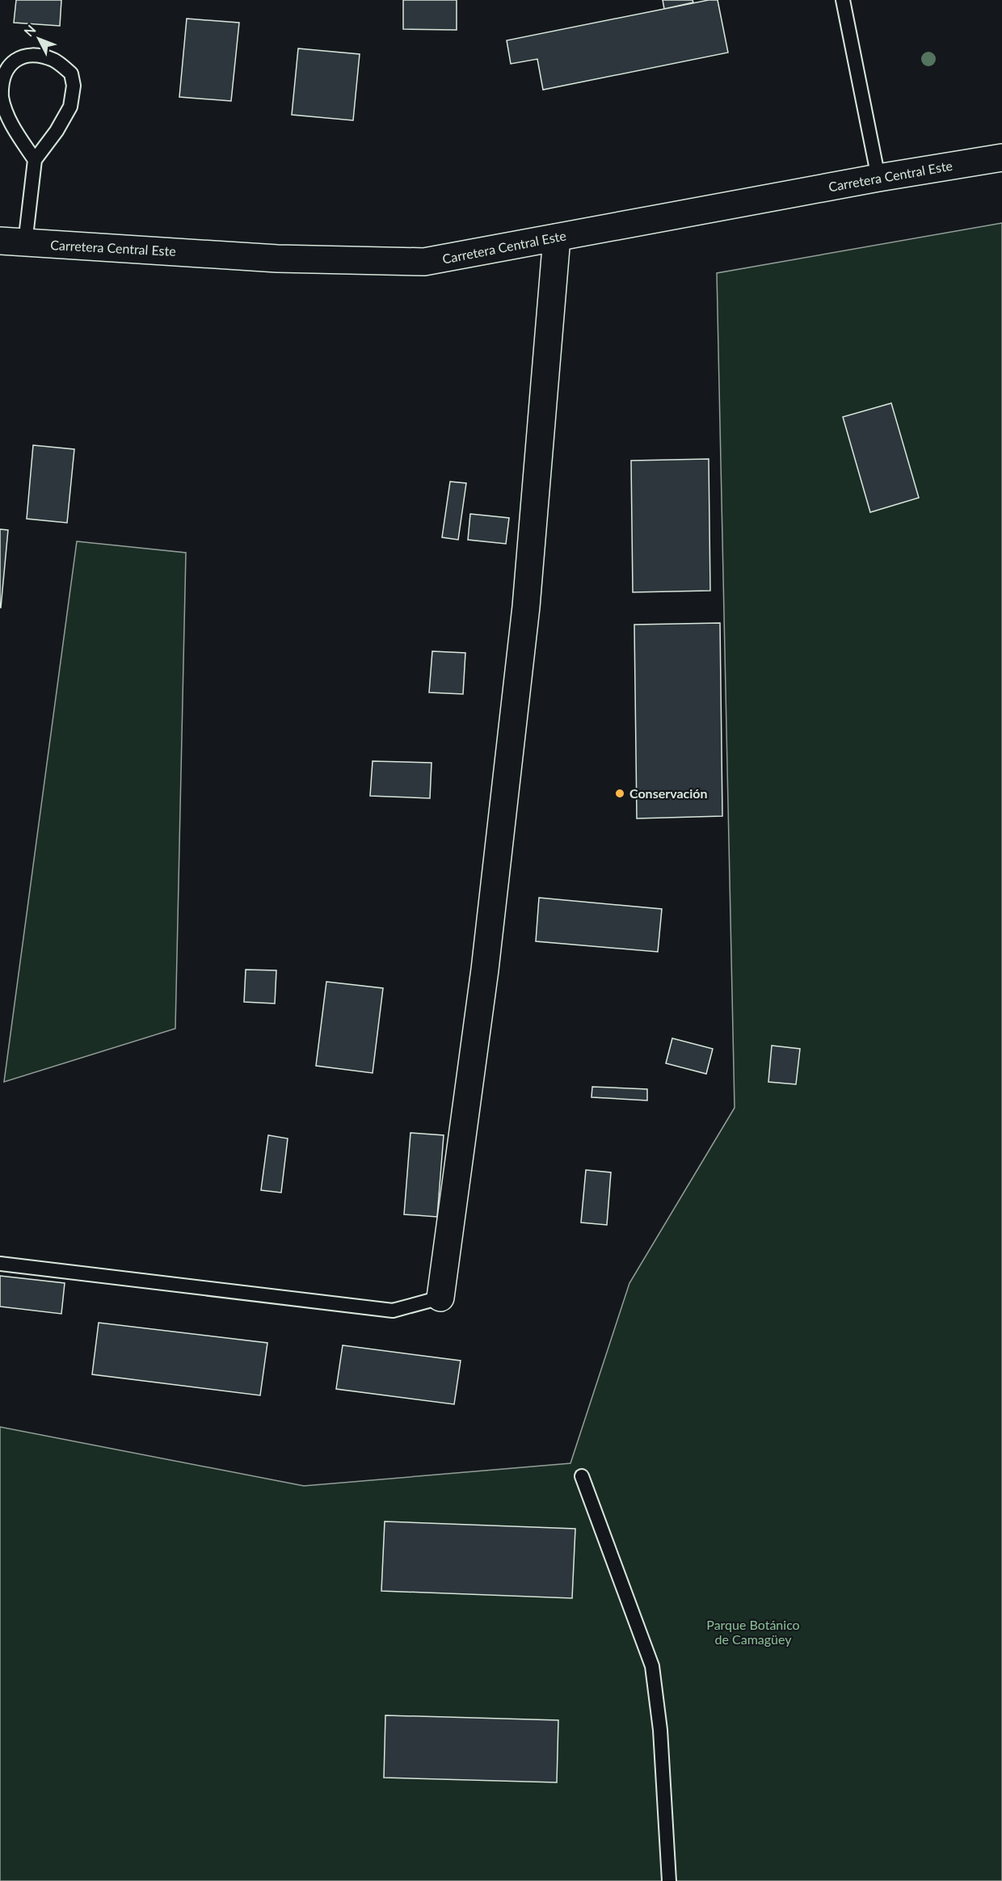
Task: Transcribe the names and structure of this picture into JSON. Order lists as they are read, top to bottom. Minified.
{"streets":{"street":["Carretera Central Este"]},"parks":["Parque Botánico de Camagüey"],"places":["Conservación"],"north":"top left"}
